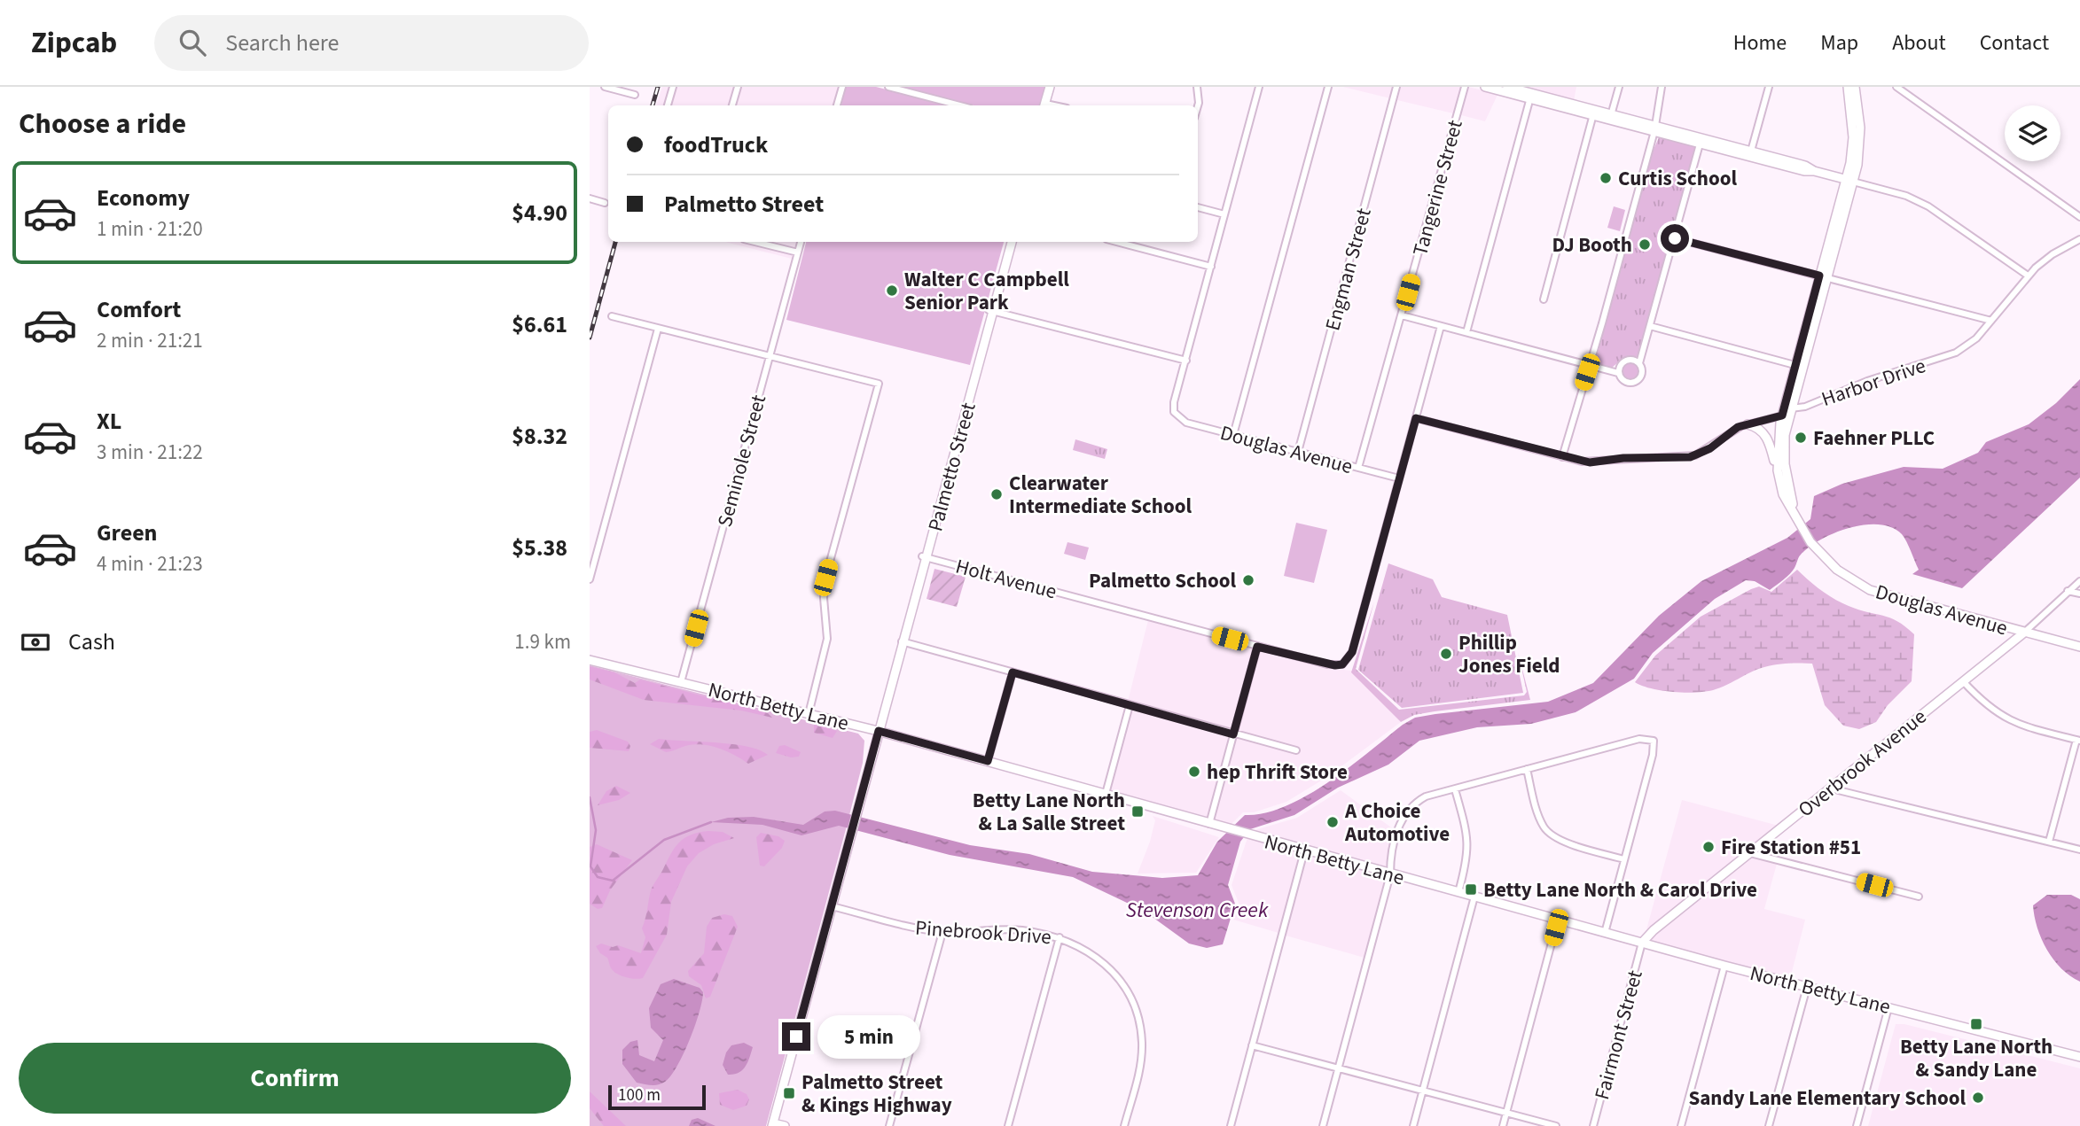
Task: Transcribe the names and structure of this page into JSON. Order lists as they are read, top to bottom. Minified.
{"streets":{"street":["Tangerine Street","Engman Street","Harbor Drive","Douglas Avenue","Seminole Street","Palmetto Street","Holt Avenue","North Betty Lane","Overbrook Avenue","Pinebrook Drive","Fairmont Street"]},"crossings":[["Tangerine Street","Douglas Avenue"],["Engman Street","Douglas Avenue"],["Harbor Drive","Douglas Avenue"],["Douglas Avenue","Holt Avenue"],["Douglas Avenue","Overbrook Avenue"],["Seminole Street","North Betty Lane"],["Palmetto Street","Holt Avenue"],["Palmetto Street","North Betty Lane"],["Palmetto Street","Pinebrook Drive"],["North Betty Lane","Overbrook Avenue"],["North Betty Lane","Fairmont Street"],["Overbrook Avenue","Fairmont Street"]],"water":["Stevenson Creek"],"places":{"other":["Curtis School","DJ Booth","Walter C Campbell Senior Park","Faehner PLLC","Clearwater Intermediate School","Palmetto School","Phillip Jones Field","hep Thrift Store","A Choice Automotive","Fire Station #51","Sandy Lane Elementary School"],"transit":["Betty Lane North & La Salle Street","Betty Lane North & Carol Drive","Betty Lane North & Sandy Lane","Palmetto Street & Kings Highway"]},"scale_bar":"100 m","page":{"header":"Zipcab","search":"Search here","nav":["Home","Map","About","Contact"],"heading":"Choose a ride","banner":["foodTruck","Palmetto Street"],"list":[{"name":"Economy","note":"1 min · 21:20","value":"$4.90"},{"name":"Comfort","note":"2 min · 21:21","value":"$6.61"},{"name":"XL","note":"3 min · 21:22","value":"$8.32"},{"name":"Green","note":"4 min · 21:23","value":"$5.38"}],"pay":["Cash","1.9 km"],"bubble":"5 min","buttons":"Confirm","scale":"100 m"}}
